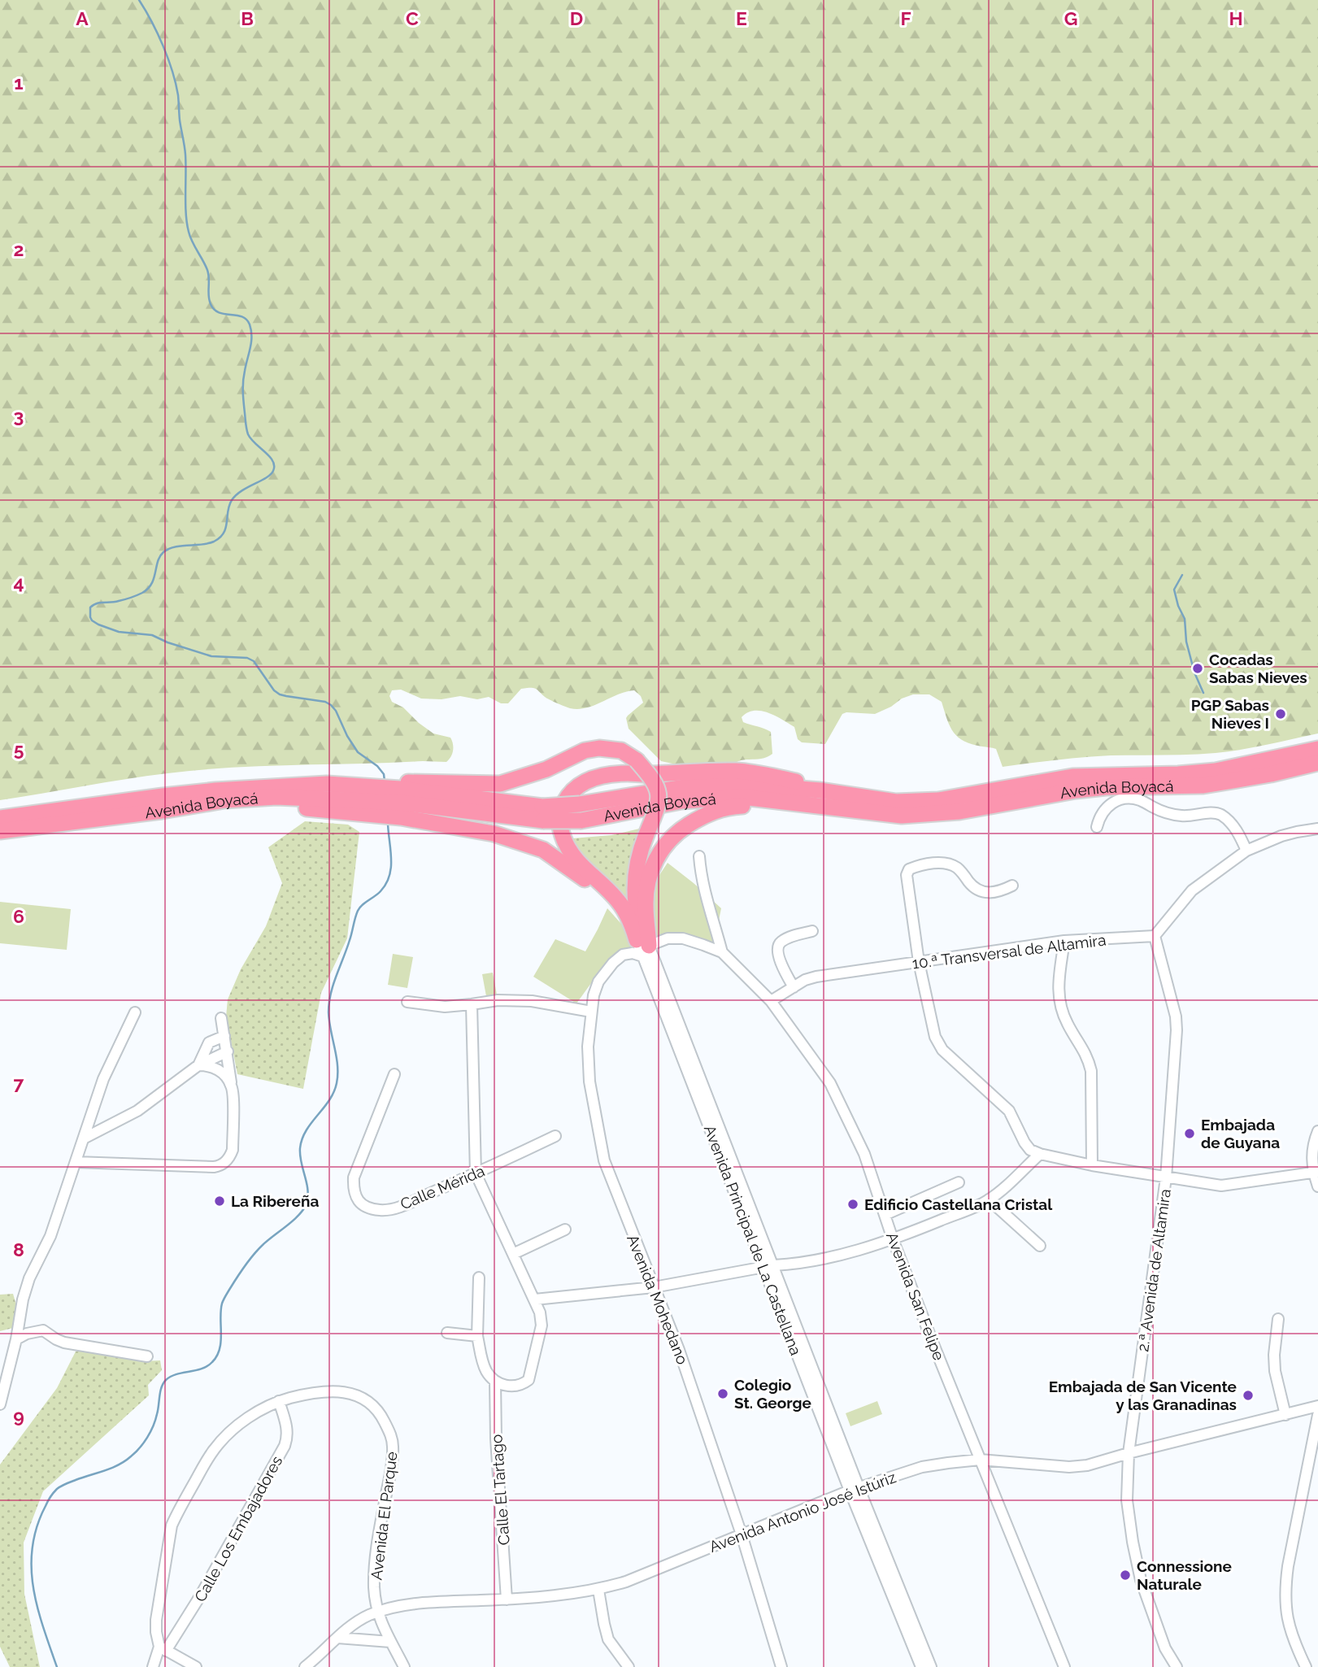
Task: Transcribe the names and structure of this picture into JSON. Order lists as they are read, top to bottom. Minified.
{"streets":{"highway":["Avenida Boyacá"],"street":["10.ª Transversal de Altamira","Calle Mérida","Avenida Principal de La Castellana","2.ª Avenida de Altamira","Avenida San Felipe","Avenida Mohedano","Calle El Tartago","Avenida Antonio José Istúriz","Avenida El Parque","Calle Los Embajadores"]},"crossings":[["10.ª Transversal de Altamira","2.ª Avenida de Altamira"],["10.ª Transversal de Altamira","Avenida San Felipe"],["Avenida Principal de La Castellana","Avenida San Felipe"],["Avenida Principal de La Castellana","Avenida Mohedano"],["Avenida Principal de La Castellana","Avenida Antonio José Istúriz"],["2.ª Avenida de Altamira","Avenida Antonio José Istúriz"],["Avenida San Felipe","Avenida Mohedano"],["Avenida San Felipe","Avenida Antonio José Istúriz"],["Avenida Mohedano","Avenida Antonio José Istúriz"],["Calle El Tartago","Avenida Antonio José Istúriz"],["Avenida Antonio José Istúriz","Avenida El Parque"],["Avenida El Parque","Calle Los Embajadores"]],"places":["Cocadas Sabas Nieves","PGP Sabas Nieves I","Embajada de Guyana","La Ribereña","Edificio Castellana Cristal","Colegio St. George","Embajada de San Vicente y las Granadinas","Connessione Naturale"],"grid":{"columns":["A","B","C","D","E","F","G","H"],"rows":["1","2","3","4","5","6","7","8","9"]}}
